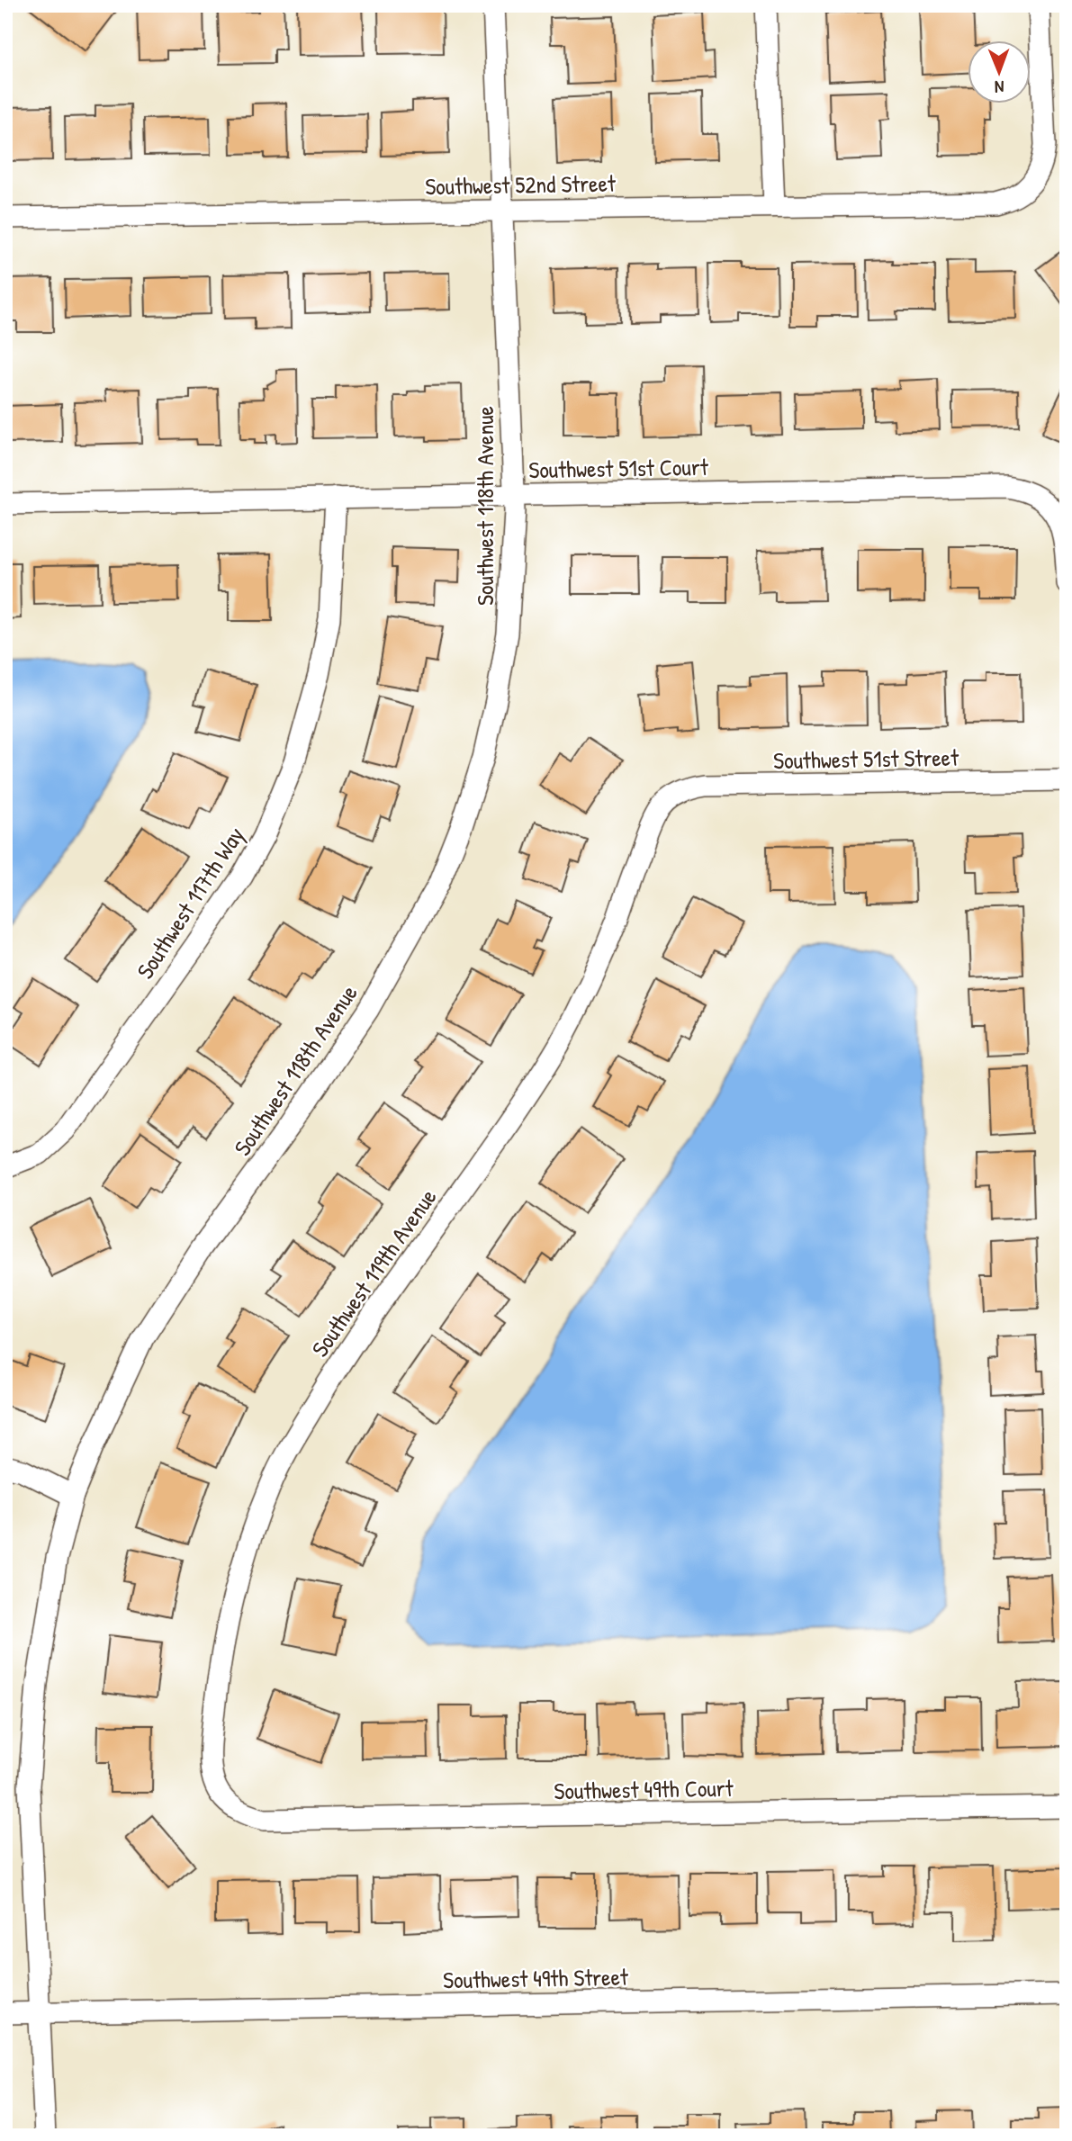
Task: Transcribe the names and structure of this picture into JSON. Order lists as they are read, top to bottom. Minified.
{"streets":{"street":["Southwest 52nd Street","Southwest 51st Court","Southwest 118th Avenue","Southwest 51st Street","Southwest 117th Way","Southwest 119th Avenue","Southwest 49th Court","Southwest 49th Street"]},"crossings":[["Southwest 52nd Street","Southwest 118th Avenue"],["Southwest 51st Court","Southwest 118th Avenue"],["Southwest 51st Court","Southwest 117th Way"],["Southwest 118th Avenue","Southwest 49th Street"],["Southwest 51st Street","Southwest 119th Avenue"],["Southwest 119th Avenue","Southwest 49th Court"]],"north":"bottom"}
